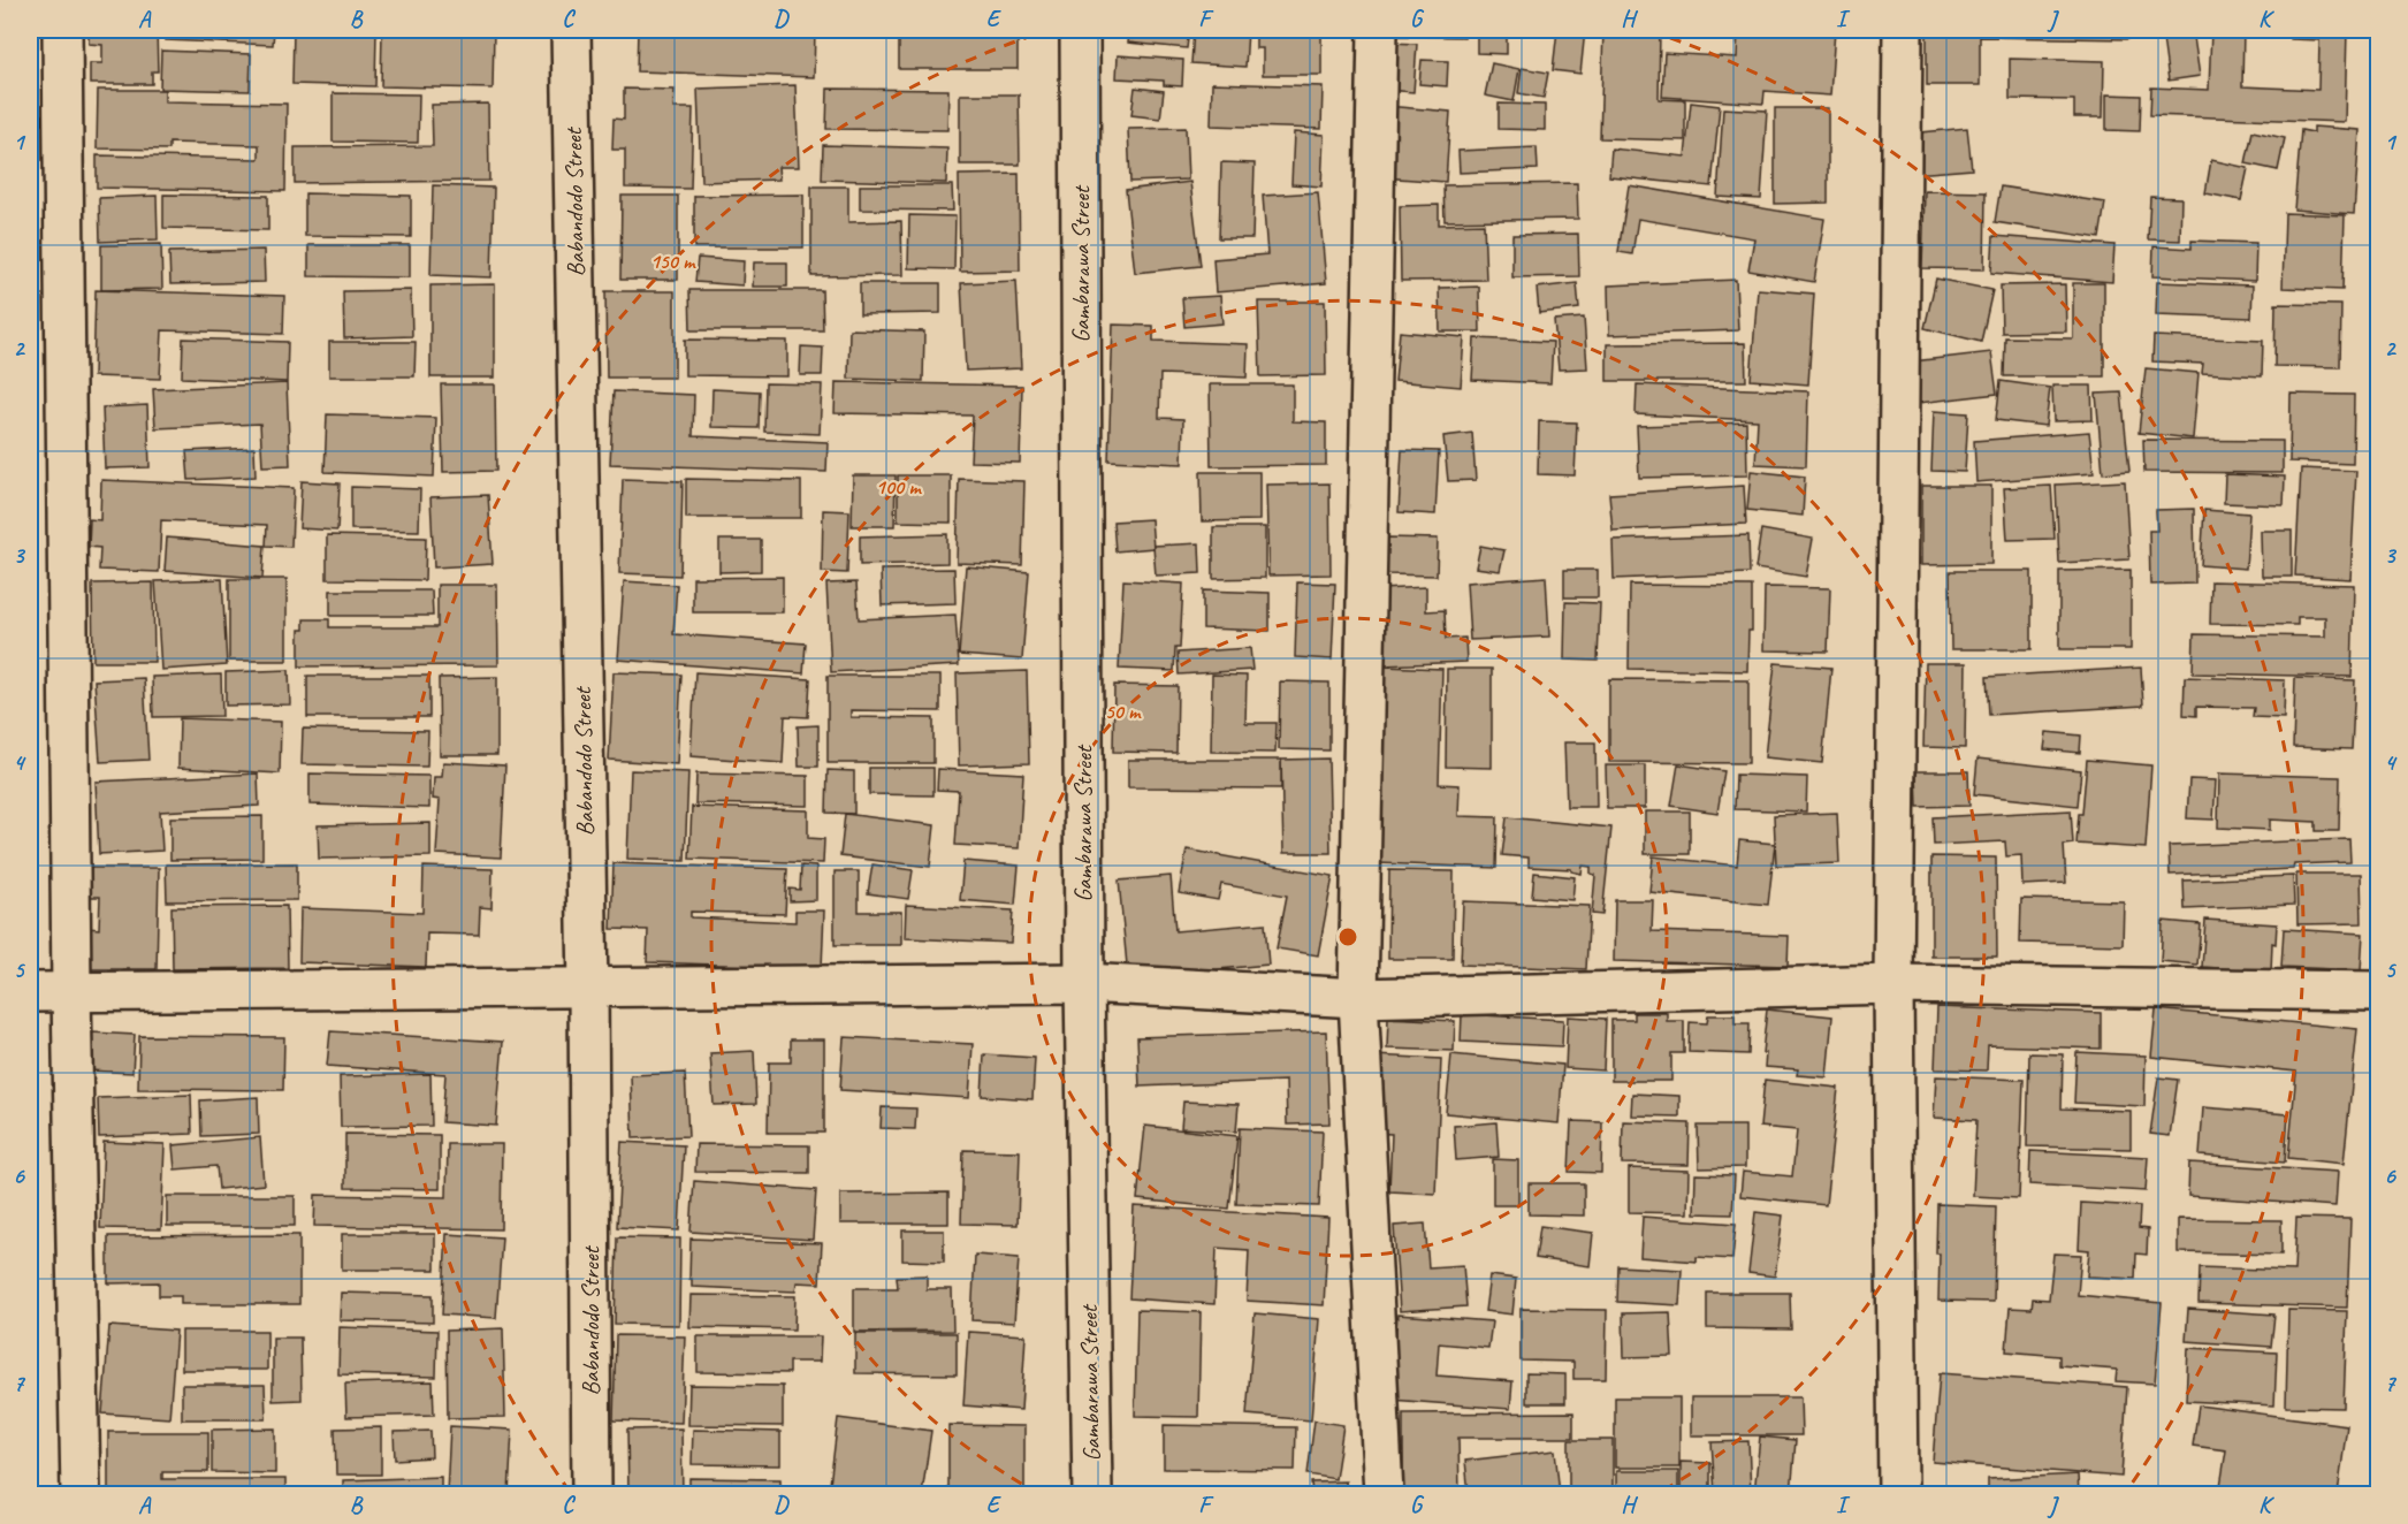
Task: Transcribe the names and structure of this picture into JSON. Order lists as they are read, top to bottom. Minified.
{"streets":{"street":["Babandodo Street","Gambarawa Street"]},"grid":{"columns":["A","B","C","D","E","F","G","H","I","J","K"],"rows":["1","2","3","4","5","6","7"]},"rings":["150 m","100 m","50 m"]}
